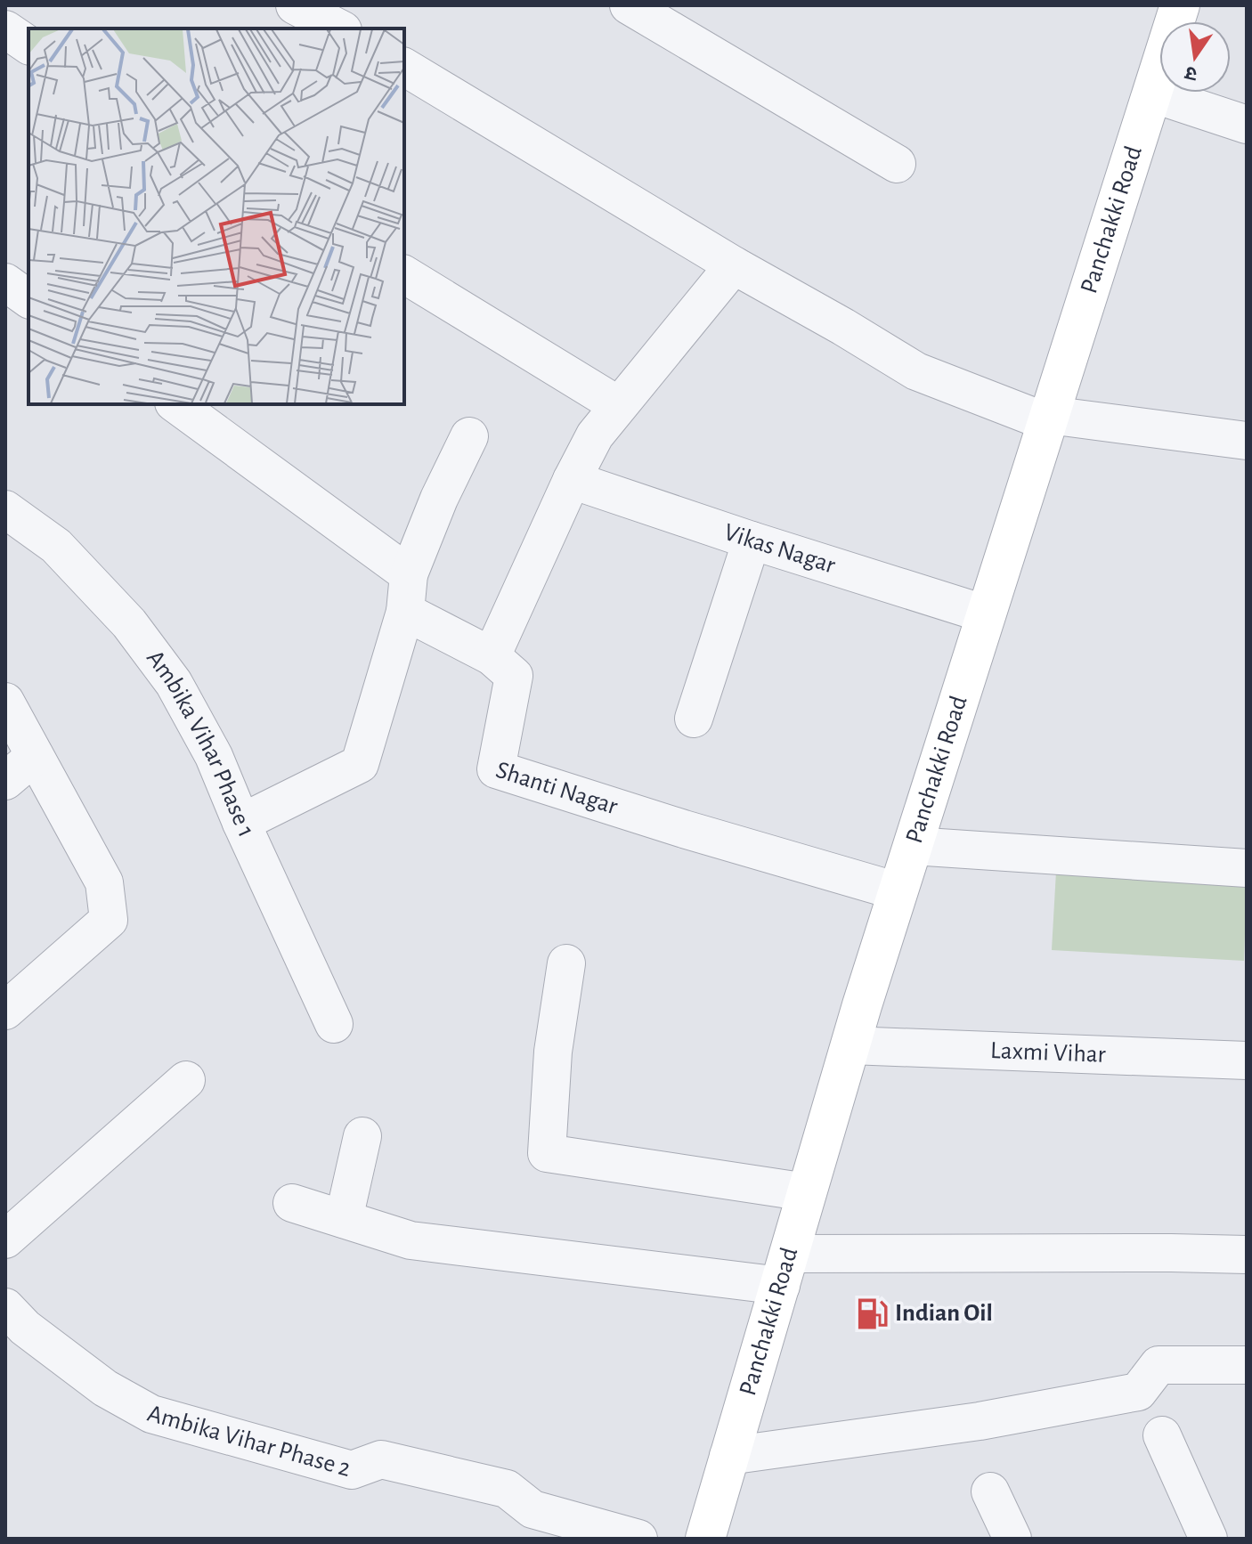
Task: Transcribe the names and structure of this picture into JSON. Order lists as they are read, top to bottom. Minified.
{"streets":{"main road":["Panchakki Road"],"street":["Vikas Nagar","Ambika Vihar Phase 1","Shanti Nagar","Laxmi Vihar","Ambika Vihar Phase 2"]},"crossings":[["Panchakki Road","Vikas Nagar"],["Panchakki Road","Shanti Nagar"],["Panchakki Road","Laxmi Vihar"]],"places":{"fuel station":["Indian Oil"]},"north":"bottom"}
